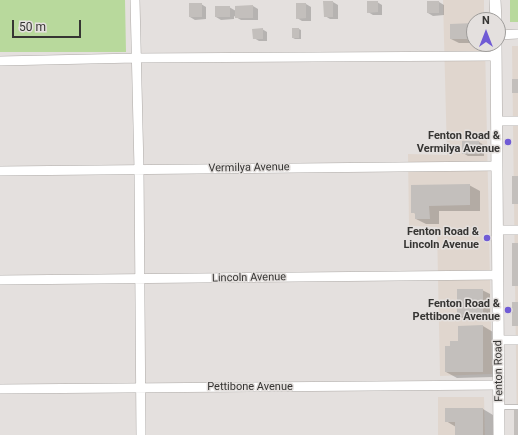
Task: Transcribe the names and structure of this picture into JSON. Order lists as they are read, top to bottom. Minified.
{"streets":{"street":["Vermilya Avenue","Lincoln Avenue","Fenton Road","Pettibone Avenue"]},"crossings":[["Vermilya Avenue","Fenton Road"],["Lincoln Avenue","Fenton Road"],["Fenton Road","Pettibone Avenue"]],"places":["Fenton Road & Vermilya Avenue","Fenton Road & Lincoln Avenue","Fenton Road & Pettibone Avenue"],"scale_bar":"50 m","north":"top"}
